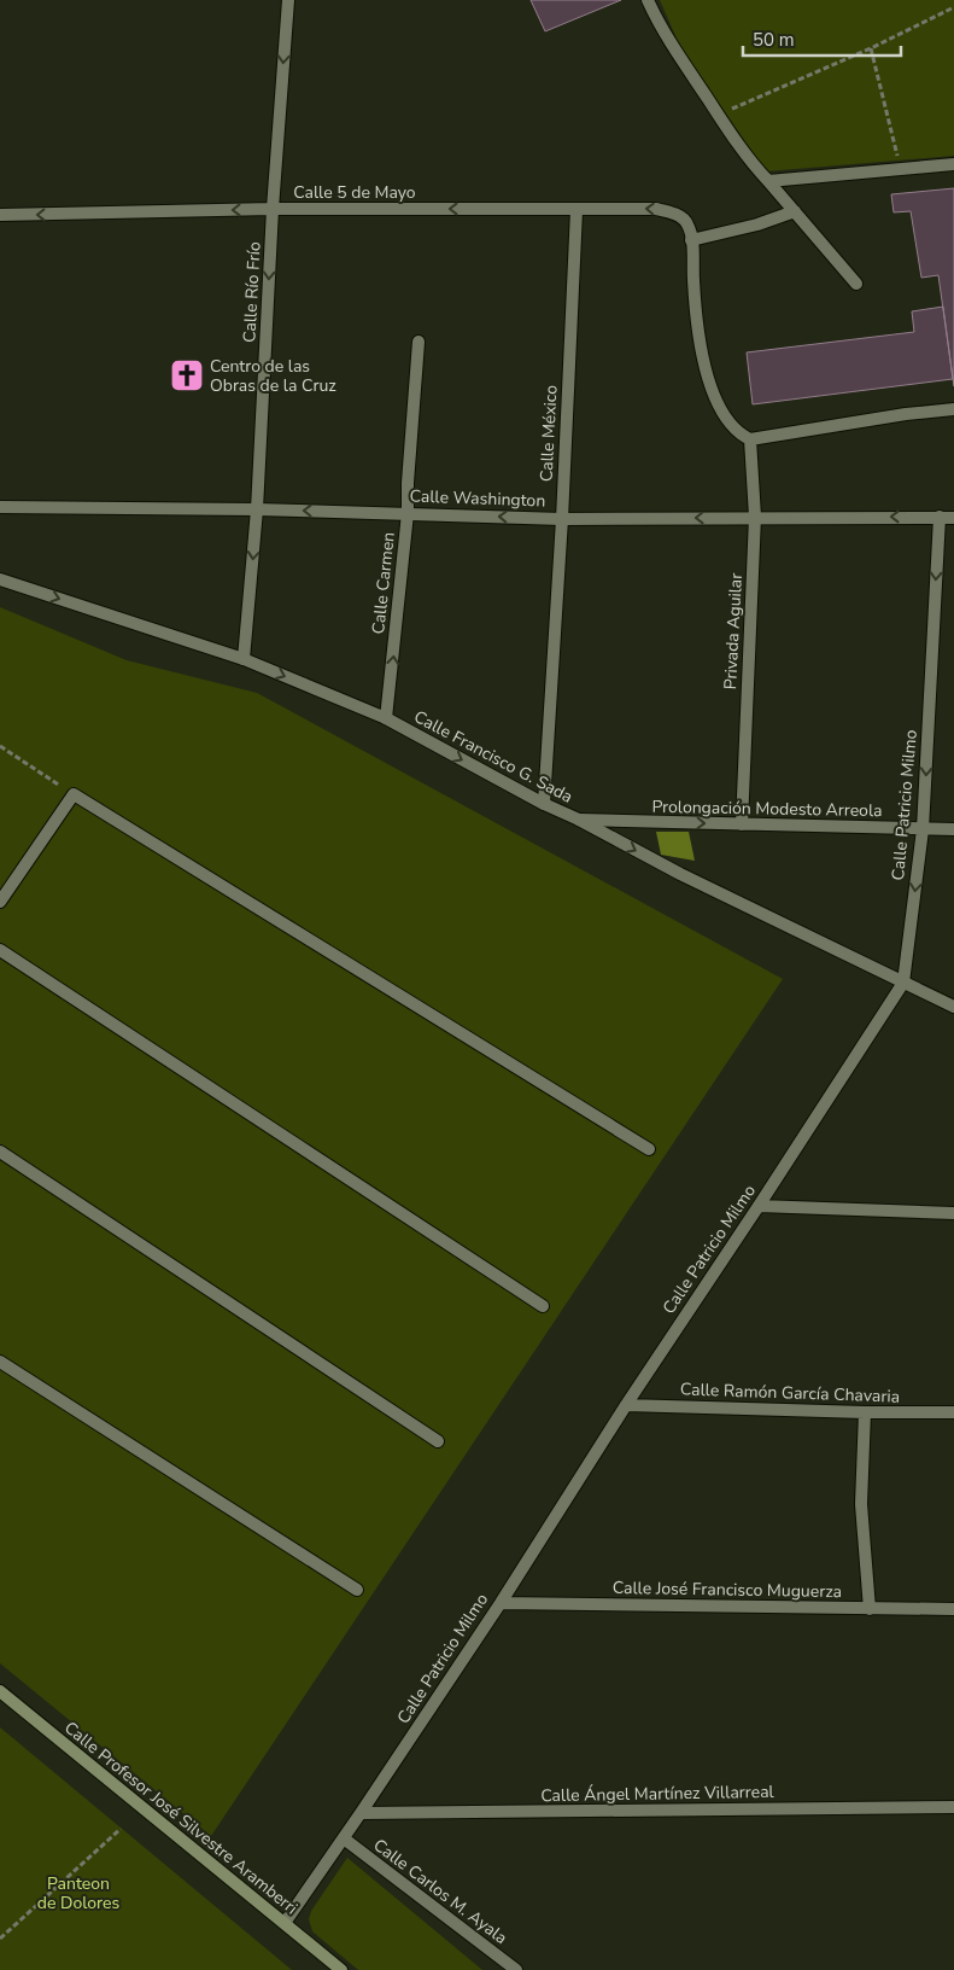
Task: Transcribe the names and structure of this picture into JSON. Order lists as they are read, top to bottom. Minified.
{"streets":{"main road":["Calle Profesor José Silvestre Aramberri"],"street":["Calle 5 de Mayo","Calle Río Frío","Calle México","Calle Washington","Calle Carmen","Privada Aguilar","Calle Francisco G. Sada","Calle Patricio Milmo","Prolongación Modesto Arreola","Calle Ramón García Chavaria","Calle José Francisco Muguerza","Calle Ángel Martínez Villarreal","Calle Carlos M. Ayala"]},"crossings":[["Calle 5 de Mayo","Calle Río Frío"],["Calle 5 de Mayo","Calle México"],["Calle Río Frío","Calle Washington"],["Calle Río Frío","Calle Francisco G. Sada"],["Calle México","Calle Washington"],["Calle México","Calle Francisco G. Sada"],["Calle Washington","Calle Carmen"],["Calle Washington","Privada Aguilar"],["Calle Washington","Calle Patricio Milmo"],["Calle Carmen","Calle Francisco G. Sada"],["Privada Aguilar","Prolongación Modesto Arreola"],["Calle Francisco G. Sada","Calle Patricio Milmo"],["Calle Francisco G. Sada","Prolongación Modesto Arreola"],["Calle Patricio Milmo","Prolongación Modesto Arreola"],["Calle Patricio Milmo","Calle Ramón García Chavaria"],["Calle Patricio Milmo","Calle José Francisco Muguerza"],["Calle Patricio Milmo","Calle Ángel Martínez Villarreal"],["Calle Patricio Milmo","Calle Profesor José Silvestre Aramberri"],["Calle Patricio Milmo","Calle Carlos M. Ayala"]],"one_way":["Calle 5 de Mayo","Calle Río Frío","Calle Washington","Calle Carmen","Calle Francisco G. Sada","Prolongación Modesto Arreola"],"parks":["Panteon de Dolores"],"places":{"church":["Centro de las Obras de la Cruz"]},"scale_bar":"50 m"}
